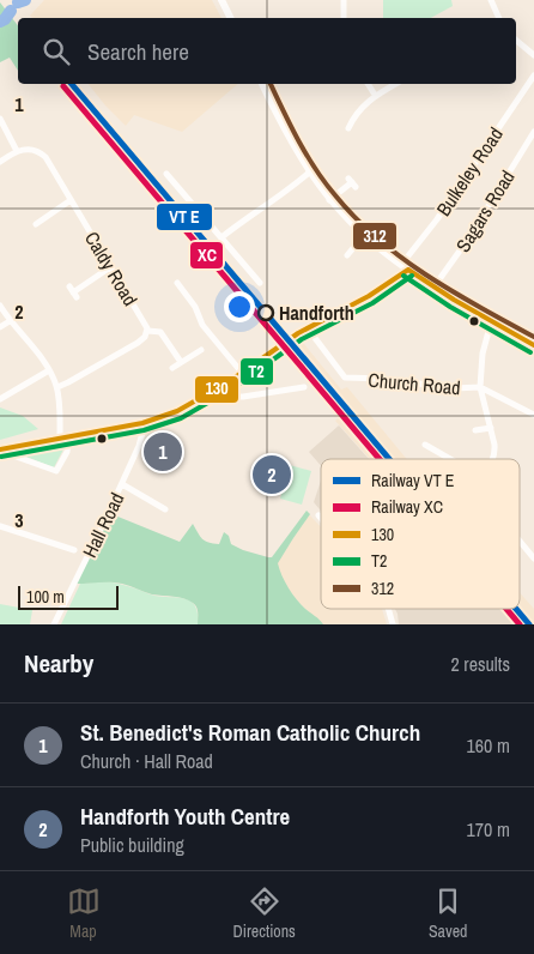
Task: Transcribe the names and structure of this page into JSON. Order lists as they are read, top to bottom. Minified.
{"streets":{"street":["Bulkeley Road","Sagars Road","Caldy Road","Church Road","Hall Road"]},"places":["Handforth"],"lines":["transit line 312","rail line XC","transit line 130","transit line T2"],"legend":["Railway VT E","Railway XC","130","T2","312"],"scale_bar":"100 m","page":{"search":"Search here","pins":["1","2"],"scale":"100 m","heading":["Nearby","2 results"],"list":[{"mark":"1","name":"St. Benedict's Roman Catholic Church","note":"Church · Hall Road","value":"160 m"},{"mark":"2","name":"Handforth Youth Centre","note":"Public building","value":"170 m"}],"nav":["Map","Directions","Saved"]},"grid":{"rows":["1","2","3"]}}
